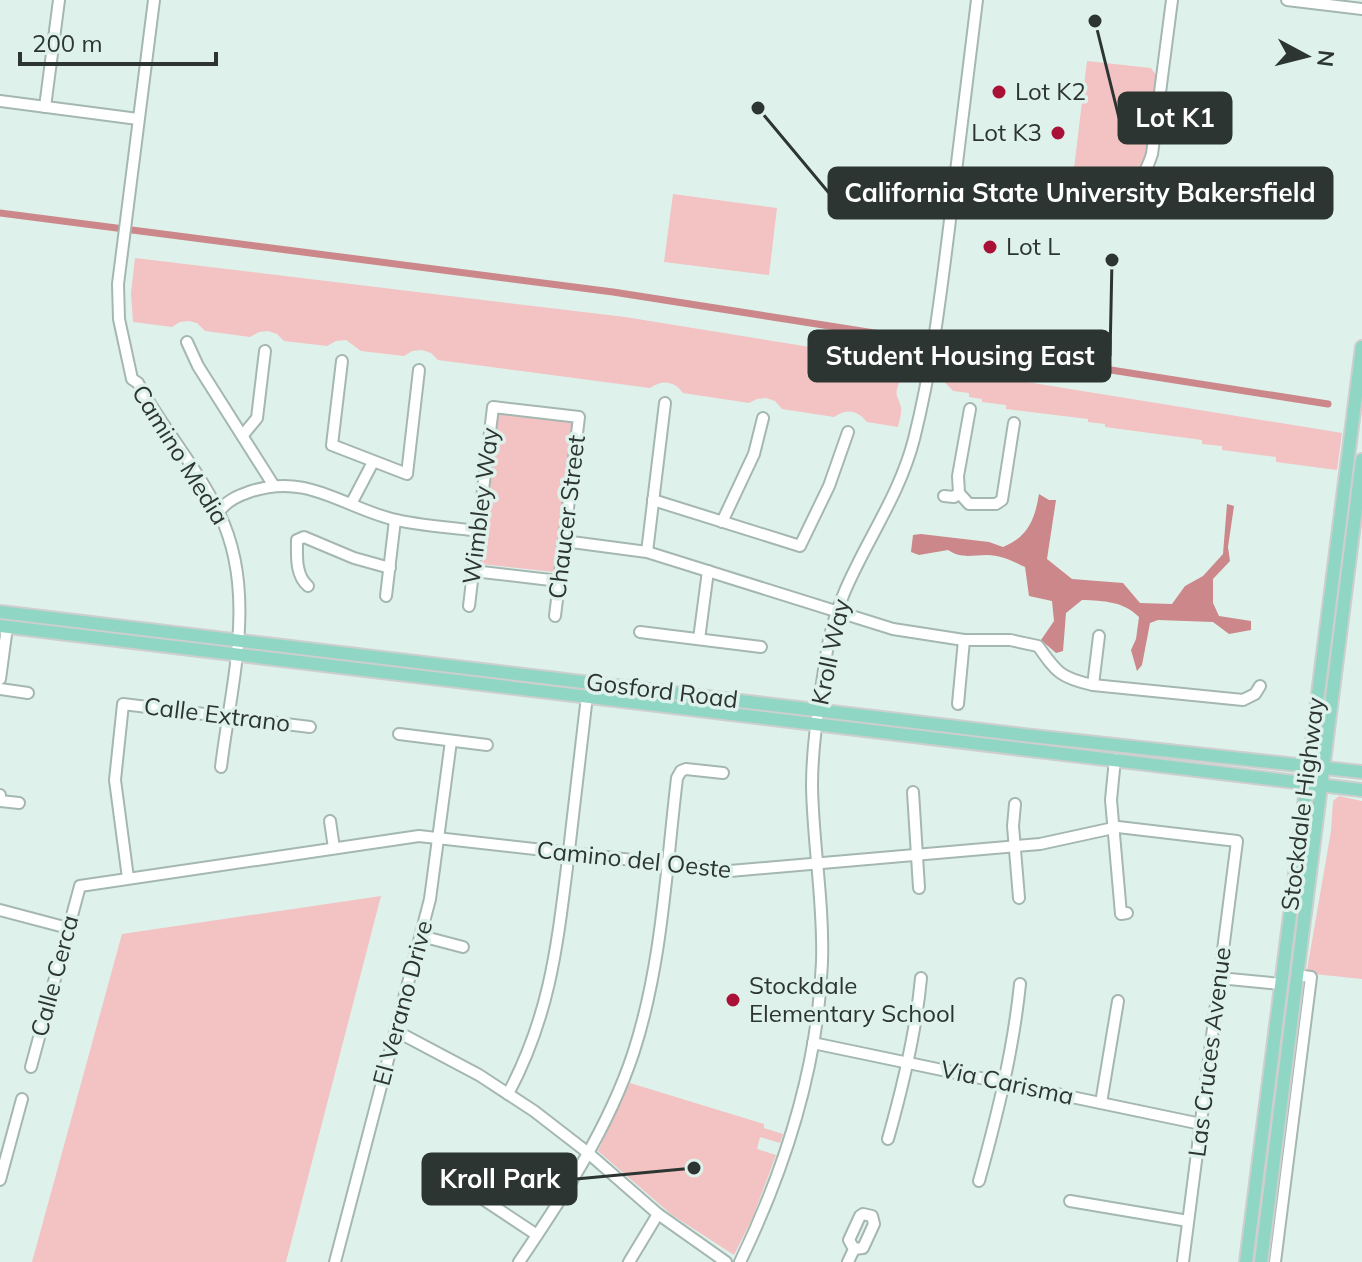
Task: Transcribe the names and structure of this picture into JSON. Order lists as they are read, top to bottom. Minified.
{"streets":{"main road":["Gosford Road","Stockdale Highway"],"street":["Camino Media","Wimbley Way","Chaucer Street","Kroll Way","Calle Extrano","Camino del Oeste","Calle Cerca","El Verano Drive","Las Cruces Avenue","Via Carisma"]},"crossings":[["Camino Media","Gosford Road"],["Camino Media","Calle Extrano"],["Wimbley Way","Chaucer Street"],["Kroll Way","Gosford Road"],["Kroll Way","Camino del Oeste"],["Kroll Way","Via Carisma"],["Gosford Road","Stockdale Highway"],["Calle Extrano","Camino del Oeste"],["Camino del Oeste","Calle Cerca"],["Camino del Oeste","El Verano Drive"],["Camino del Oeste","Las Cruces Avenue"],["Las Cruces Avenue","Via Carisma"]],"places":["Lot K1","Lot K2","California State University Bakersfield","Lot K3","Lot L","Student Housing East","Stockdale Elementary School","Kroll Park"],"scale_bar":"200 m","north":"right"}
